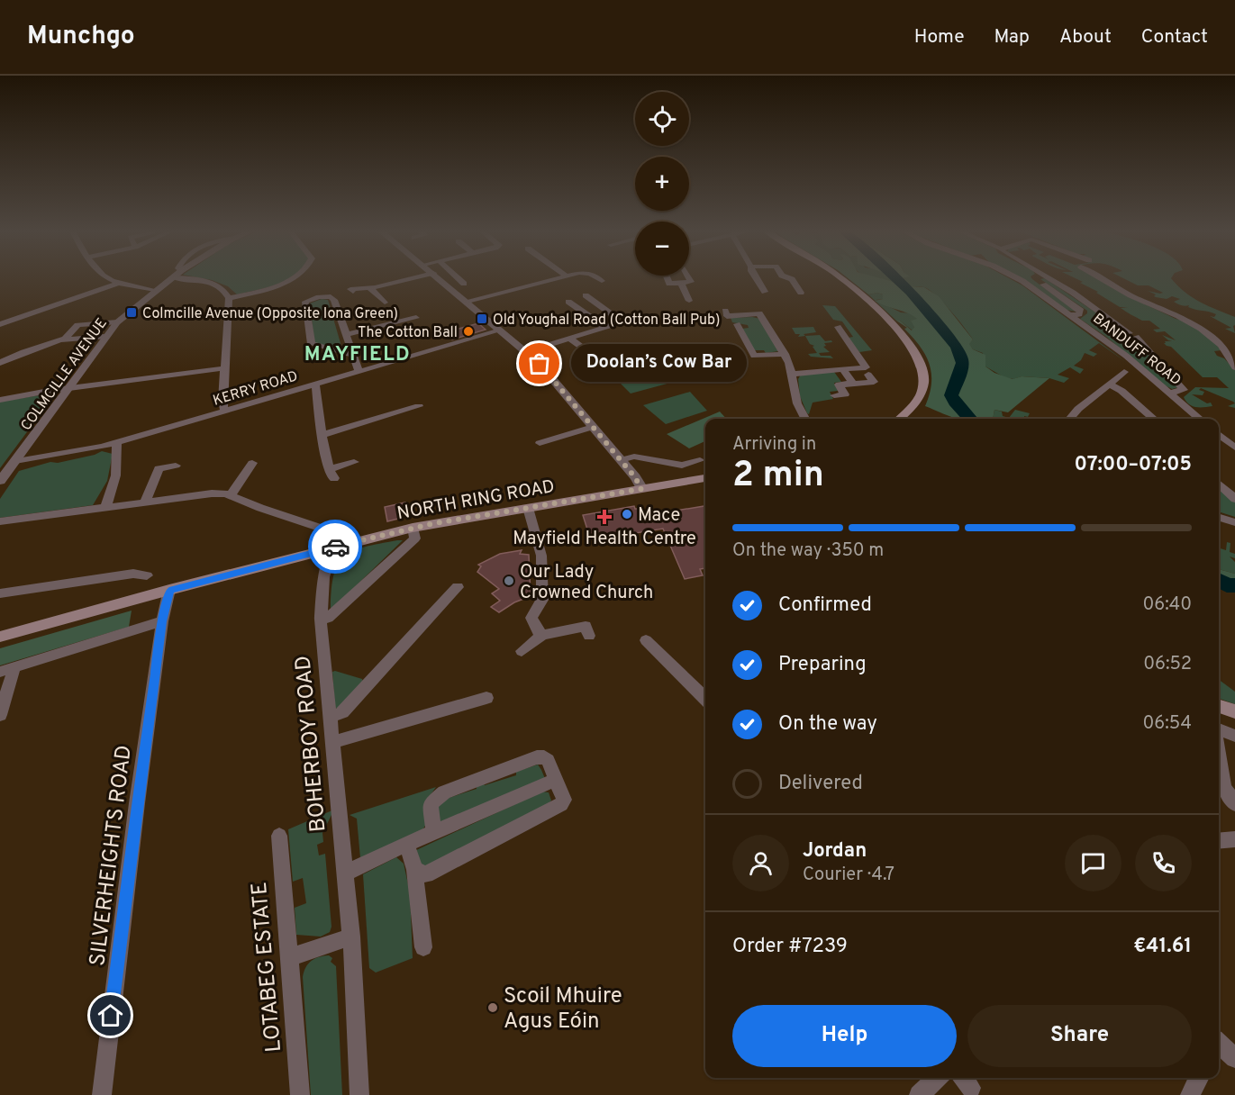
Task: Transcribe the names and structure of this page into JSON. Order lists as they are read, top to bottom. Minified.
{"streets":{"main road":["NORTH RING ROAD"],"street":["BANDUFF ROAD","COLMCILLE AVENUE","KERRY ROAD","BOHERBOY ROAD","SILVERHEIGHTS ROAD","LOTABEG ESTATE"]},"crossings":[["COLMCILLE AVENUE","KERRY ROAD"],["NORTH RING ROAD","BOHERBOY ROAD"],["NORTH RING ROAD","SILVERHEIGHTS ROAD"]],"districts":["MAYFIELD"],"places":{"transit":["Colmcille Avenue (Opposite Iona Green)","Old Youghal Road (Cotton Ball Pub)"],"other":["The Cotton Ball","Doolan’s Cow Bar","Mace","Our Lady Crowned Church","Scoil Mhuire Agus Eóin"],"health":["Mayfield Health Centre"]},"page":{"header":"Munchgo","nav":["Home","Map","About","Contact"],"map_buttons":["+","−"],"bubble":"Doolan’s Cow Bar","heading":["2 min","Arriving in","07:00–07:05"],"panel":["Jordan","Courier · 4.7","Order #7239","€41.61"],"bar":"On the way · 350 m","list":[["Confirmed","06:40"],["Preparing","06:52"],["On the way","06:54"],"Delivered"],"buttons":["Help","Share"]}}
